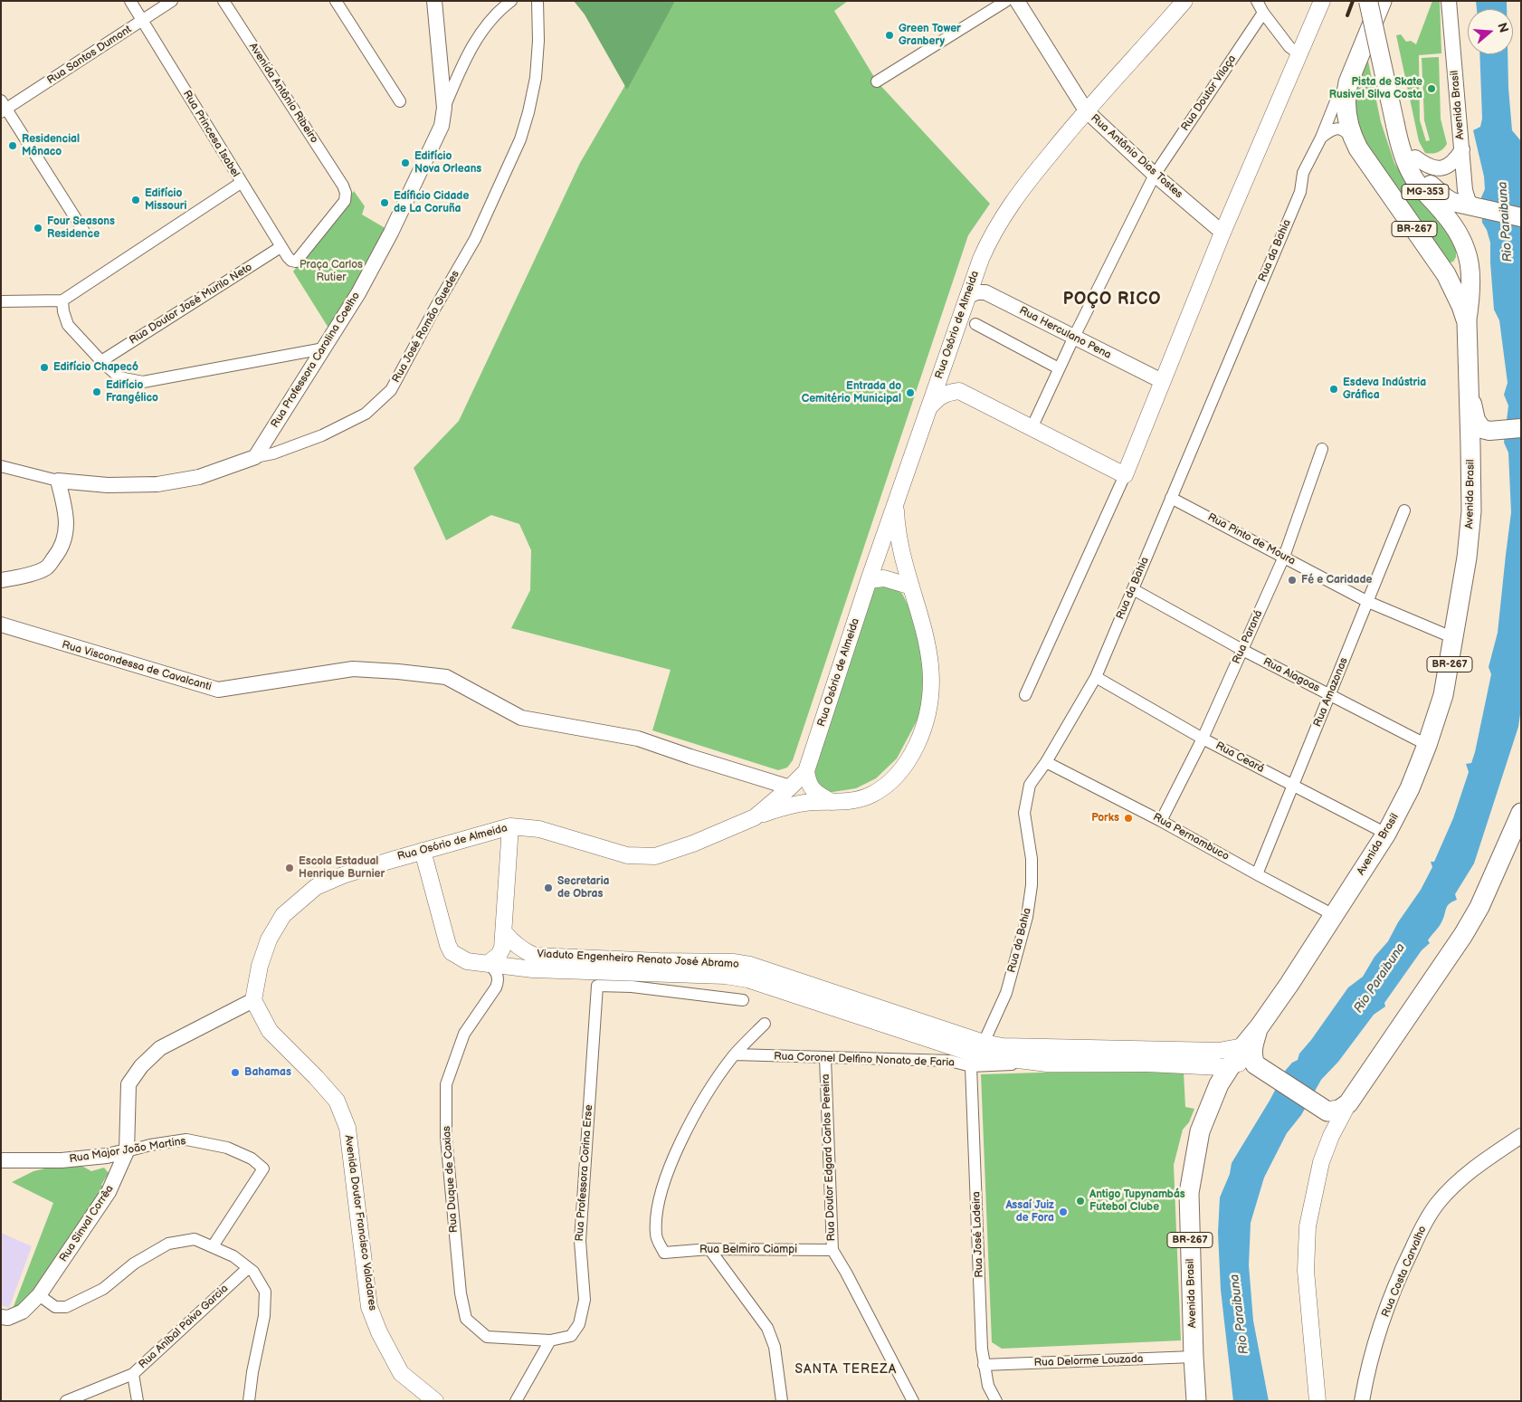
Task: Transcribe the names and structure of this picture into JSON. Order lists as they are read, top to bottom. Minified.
{"streets":{"highway":["Avenida Brasil","BR-267","Rua da Bahia"],"main road":["MG-353","Rua Osório de Almeida","Viaduto Engenheiro Renato José Abramo","Rua Coronel Delfino Nonato de Faria","Avenida Doutor Francisco Valadares"],"street":["Rua Santos Dumont","Avenida Antônio Ribeiro","Rua Doutor Vilaça","Rua Princesa Isabel","Rua Antônio Dias Tostes","Rua Doutor José Murilo Neto","Rua José Romão Guedes","Rua Herculano Pena","Rua Professora Carolina Coelho","Rua Pinto de Moura","Rua Paraná","Rua Viscondessa de Cavalcanti","Rua Alagoas","Rua Amazonas","Rua Ceará","Rua Pernambuco","Rua Major João Martins","Rua Doutor Edgard Carlos Pereira","Rua Professora Corina Erse","Rua Duque de Caxias","Rua Sinval Corrêa","Rua José Ladeira","Rua Belmiro Ciampi","Rua Costa Carvalho","Rua Aníbal Paiva Garcia","Rua Delorme Louzada"]},"crossings":[["Rua Santos Dumont","Rua Princesa Isabel"],["Avenida Antônio Ribeiro","Rua Princesa Isabel"],["Rua Doutor Vilaça","Rua Antônio Dias Tostes"],["Rua Doutor Vilaça","Rua Herculano Pena"],["Avenida Brasil","MG-353"],["Avenida Brasil","BR-267"],["Avenida Brasil","Rua Pinto de Moura"],["Avenida Brasil","Rua Alagoas"],["Avenida Brasil","Rua Ceará"],["Avenida Brasil","Rua Pernambuco"],["Avenida Brasil","Rua Coronel Delfino Nonato de Faria"],["Avenida Brasil","Rua Delorme Louzada"],["Rua Princesa Isabel","Rua Doutor José Murilo Neto"],["Rua Antônio Dias Tostes","Rua Osório de Almeida"],["BR-267","Rua da Bahia"],["BR-267","Rua Coronel Delfino Nonato de Faria"],["Rua da Bahia","Rua Pinto de Moura"],["Rua da Bahia","Rua Alagoas"],["Rua da Bahia","Rua Ceará"],["Rua da Bahia","Rua Pernambuco"],["Rua da Bahia","Viaduto Engenheiro Renato José Abramo"],["Rua da Bahia","Rua Coronel Delfino Nonato de Faria"],["Rua da Bahia","Rua José Ladeira"],["Rua Osório de Almeida","Rua Herculano Pena"],["Rua Osório de Almeida","Rua Viscondessa de Cavalcanti"],["Rua Osório de Almeida","Avenida Doutor Francisco Valadares"],["Rua Osório de Almeida","Rua Sinval Corrêa"],["Rua José Romão Guedes","Rua Professora Carolina Coelho"],["Rua Pinto de Moura","Rua Paraná"],["Rua Pinto de Moura","Rua Amazonas"],["Rua Paraná","Rua Alagoas"],["Rua Paraná","Rua Ceará"],["Rua Paraná","Rua Pernambuco"],["Rua Alagoas","Rua Amazonas"],["Rua Amazonas","Rua Ceará"],["Rua Amazonas","Rua Pernambuco"],["Viaduto Engenheiro Renato José Abramo","Rua Coronel Delfino Nonato de Faria"],["Viaduto Engenheiro Renato José Abramo","Rua José Ladeira"],["Rua Coronel Delfino Nonato de Faria","Rua Doutor Edgard Carlos Pereira"],["Rua Coronel Delfino Nonato de Faria","Rua José Ladeira"],["Rua Coronel Delfino Nonato de Faria","Rua Belmiro Ciampi"],["Rua Major João Martins","Rua Sinval Corrêa"],["Rua Doutor Edgard Carlos Pereira","Rua Belmiro Ciampi"],["Rua Professora Corina Erse","Rua Duque de Caxias"],["Avenida Doutor Francisco Valadares","Rua Sinval Corrêa"],["Rua José Ladeira","Rua Delorme Louzada"]],"districts":["POÇO RICO","SANTA TEREZA"],"water":["Rio Paraibuna"],"parks":["Praça Carlos Rutier"],"places":["Green Tower Granbery","Pista de Skate Rusivel Silva Costa","Residencial Mônaco","Edifício Nova Orleans","Edifício Missouri","Edíficio Cidade de La Coruña","Four Seasons Residence","Edifício Chapecó","Esdeva Indústria Gráfica","Edifício Frangélico","Entrada do Cemitério Municipal","Fé e Caridade","Porks","Escola Estadual Henrique Burnier","Secretaria de Obras","Bahamas","Antigo Tupynambás Futebol Clube","Assaí Juiz de Fora"],"north":"right"}
